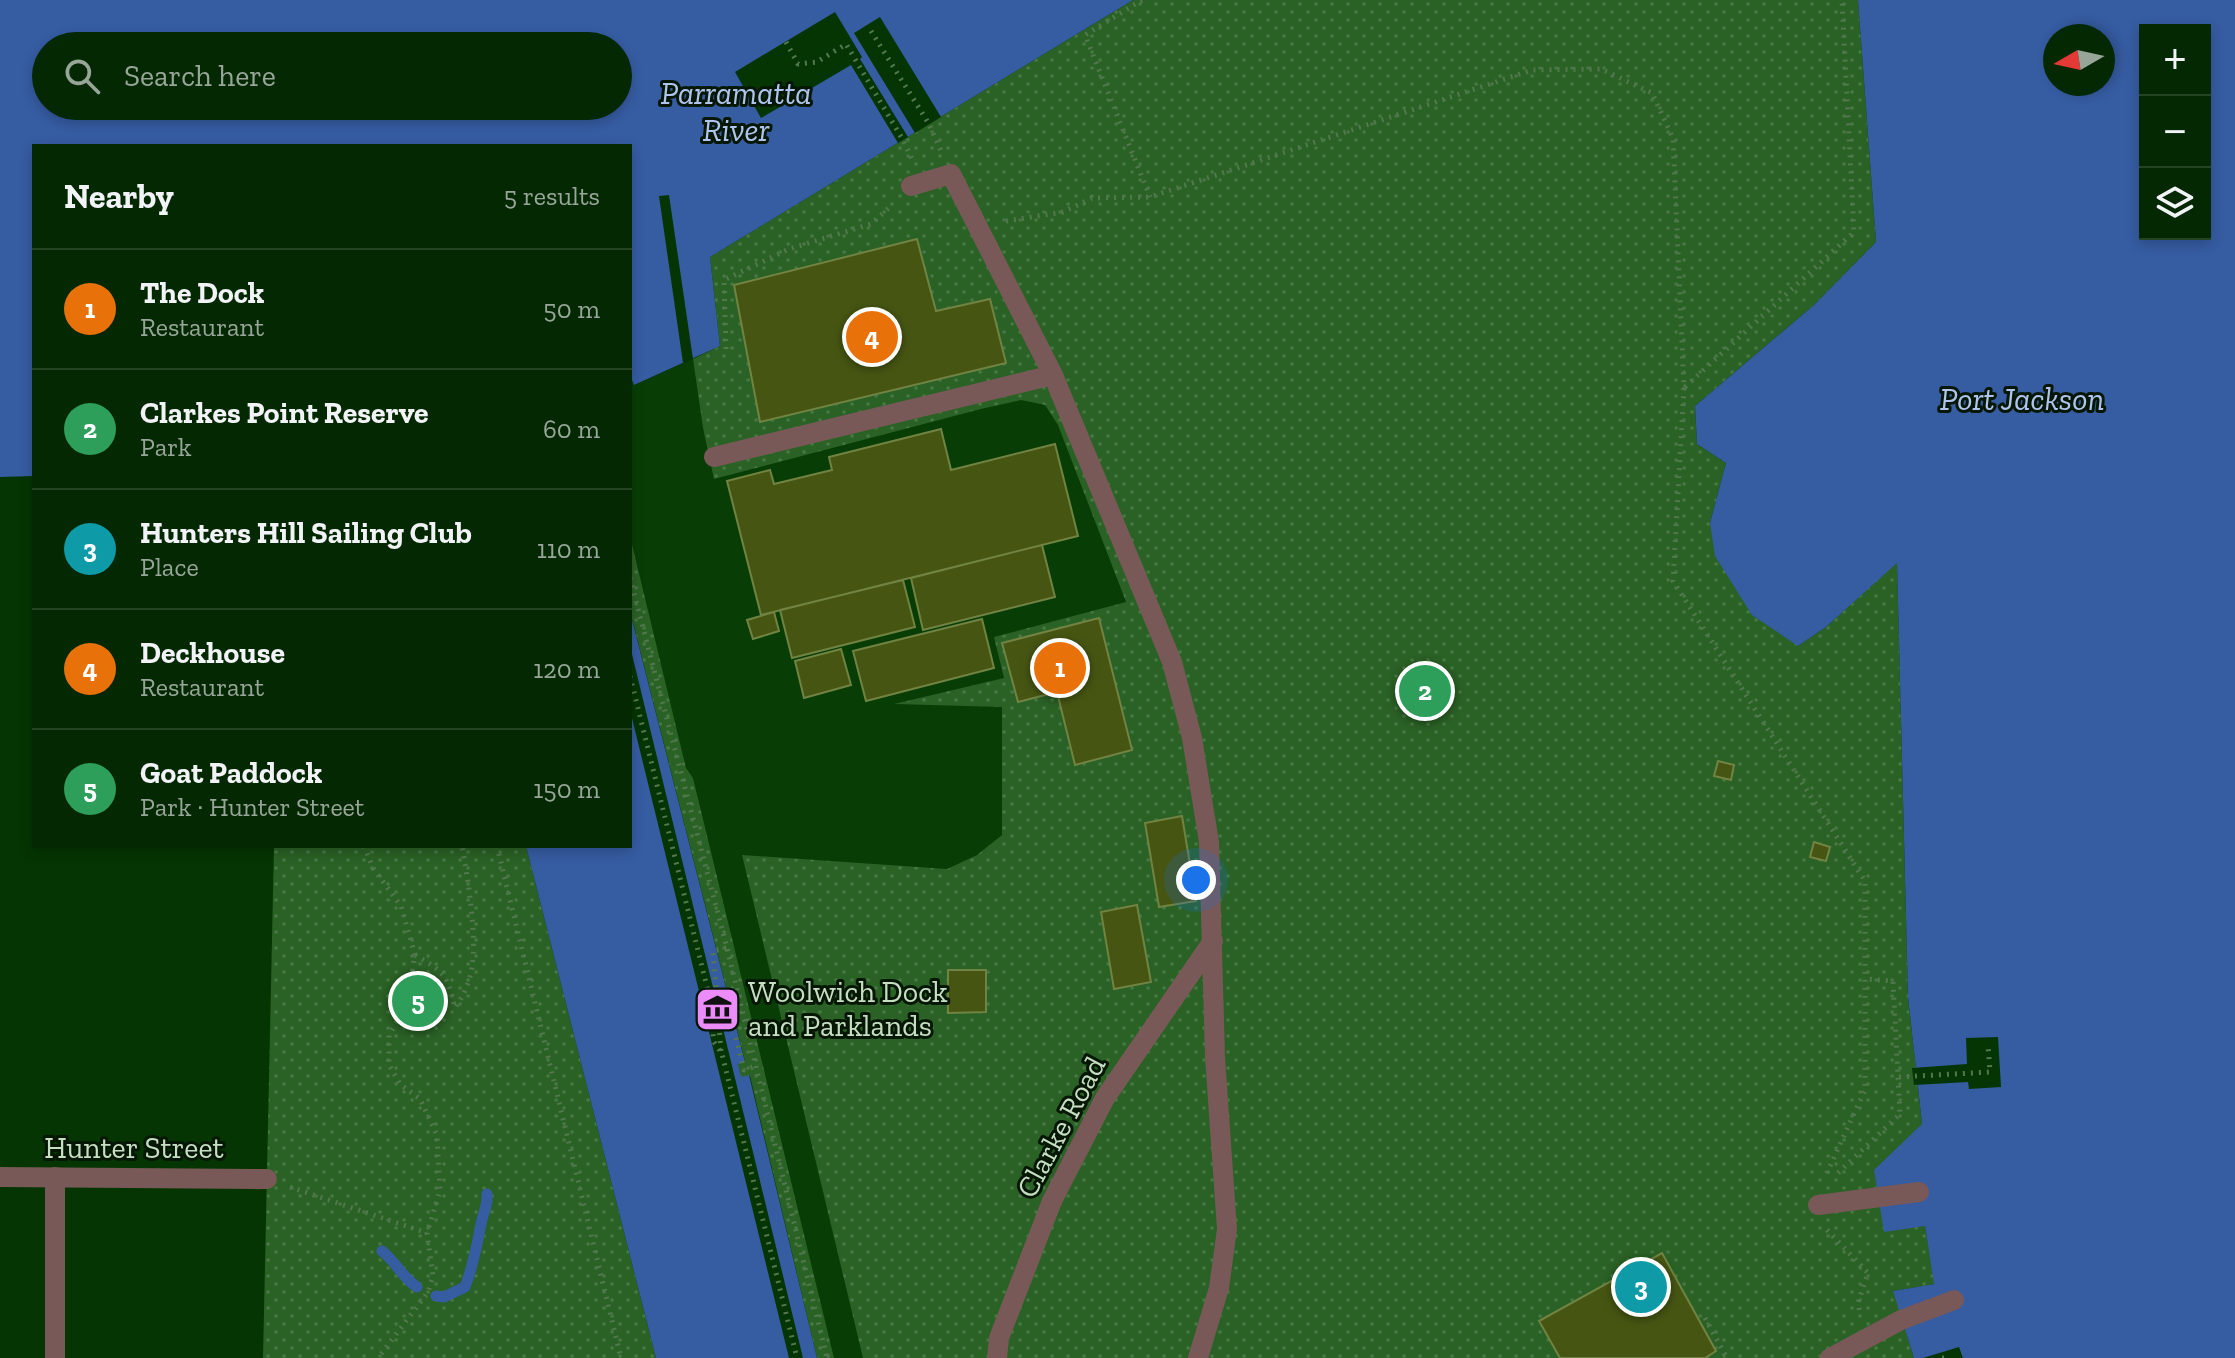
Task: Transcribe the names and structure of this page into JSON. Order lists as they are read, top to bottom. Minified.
{"streets":{"street":["Clarke Road","Hunter Street"]},"water":["Parramatta River","Port Jackson"],"places":{"museum":["Woolwich Dock and Parklands"]},"north":"left","page":{"map_buttons":["+","−"],"search":"Search here","heading":["Nearby","5 results"],"list":[{"mark":"1","name":"The Dock","note":"Restaurant","value":"50 m"},{"mark":"2","name":"Clarkes Point Reserve","note":"Park","value":"60 m"},{"mark":"3","name":"Hunters Hill Sailing Club","note":"Place","value":"110 m"},{"mark":"4","name":"Deckhouse","note":"Restaurant","value":"120 m"},{"mark":"5","name":"Goat Paddock","note":"Park · Hunter Street","value":"150 m"}],"pins":["4","1","2","5","3"]}}
